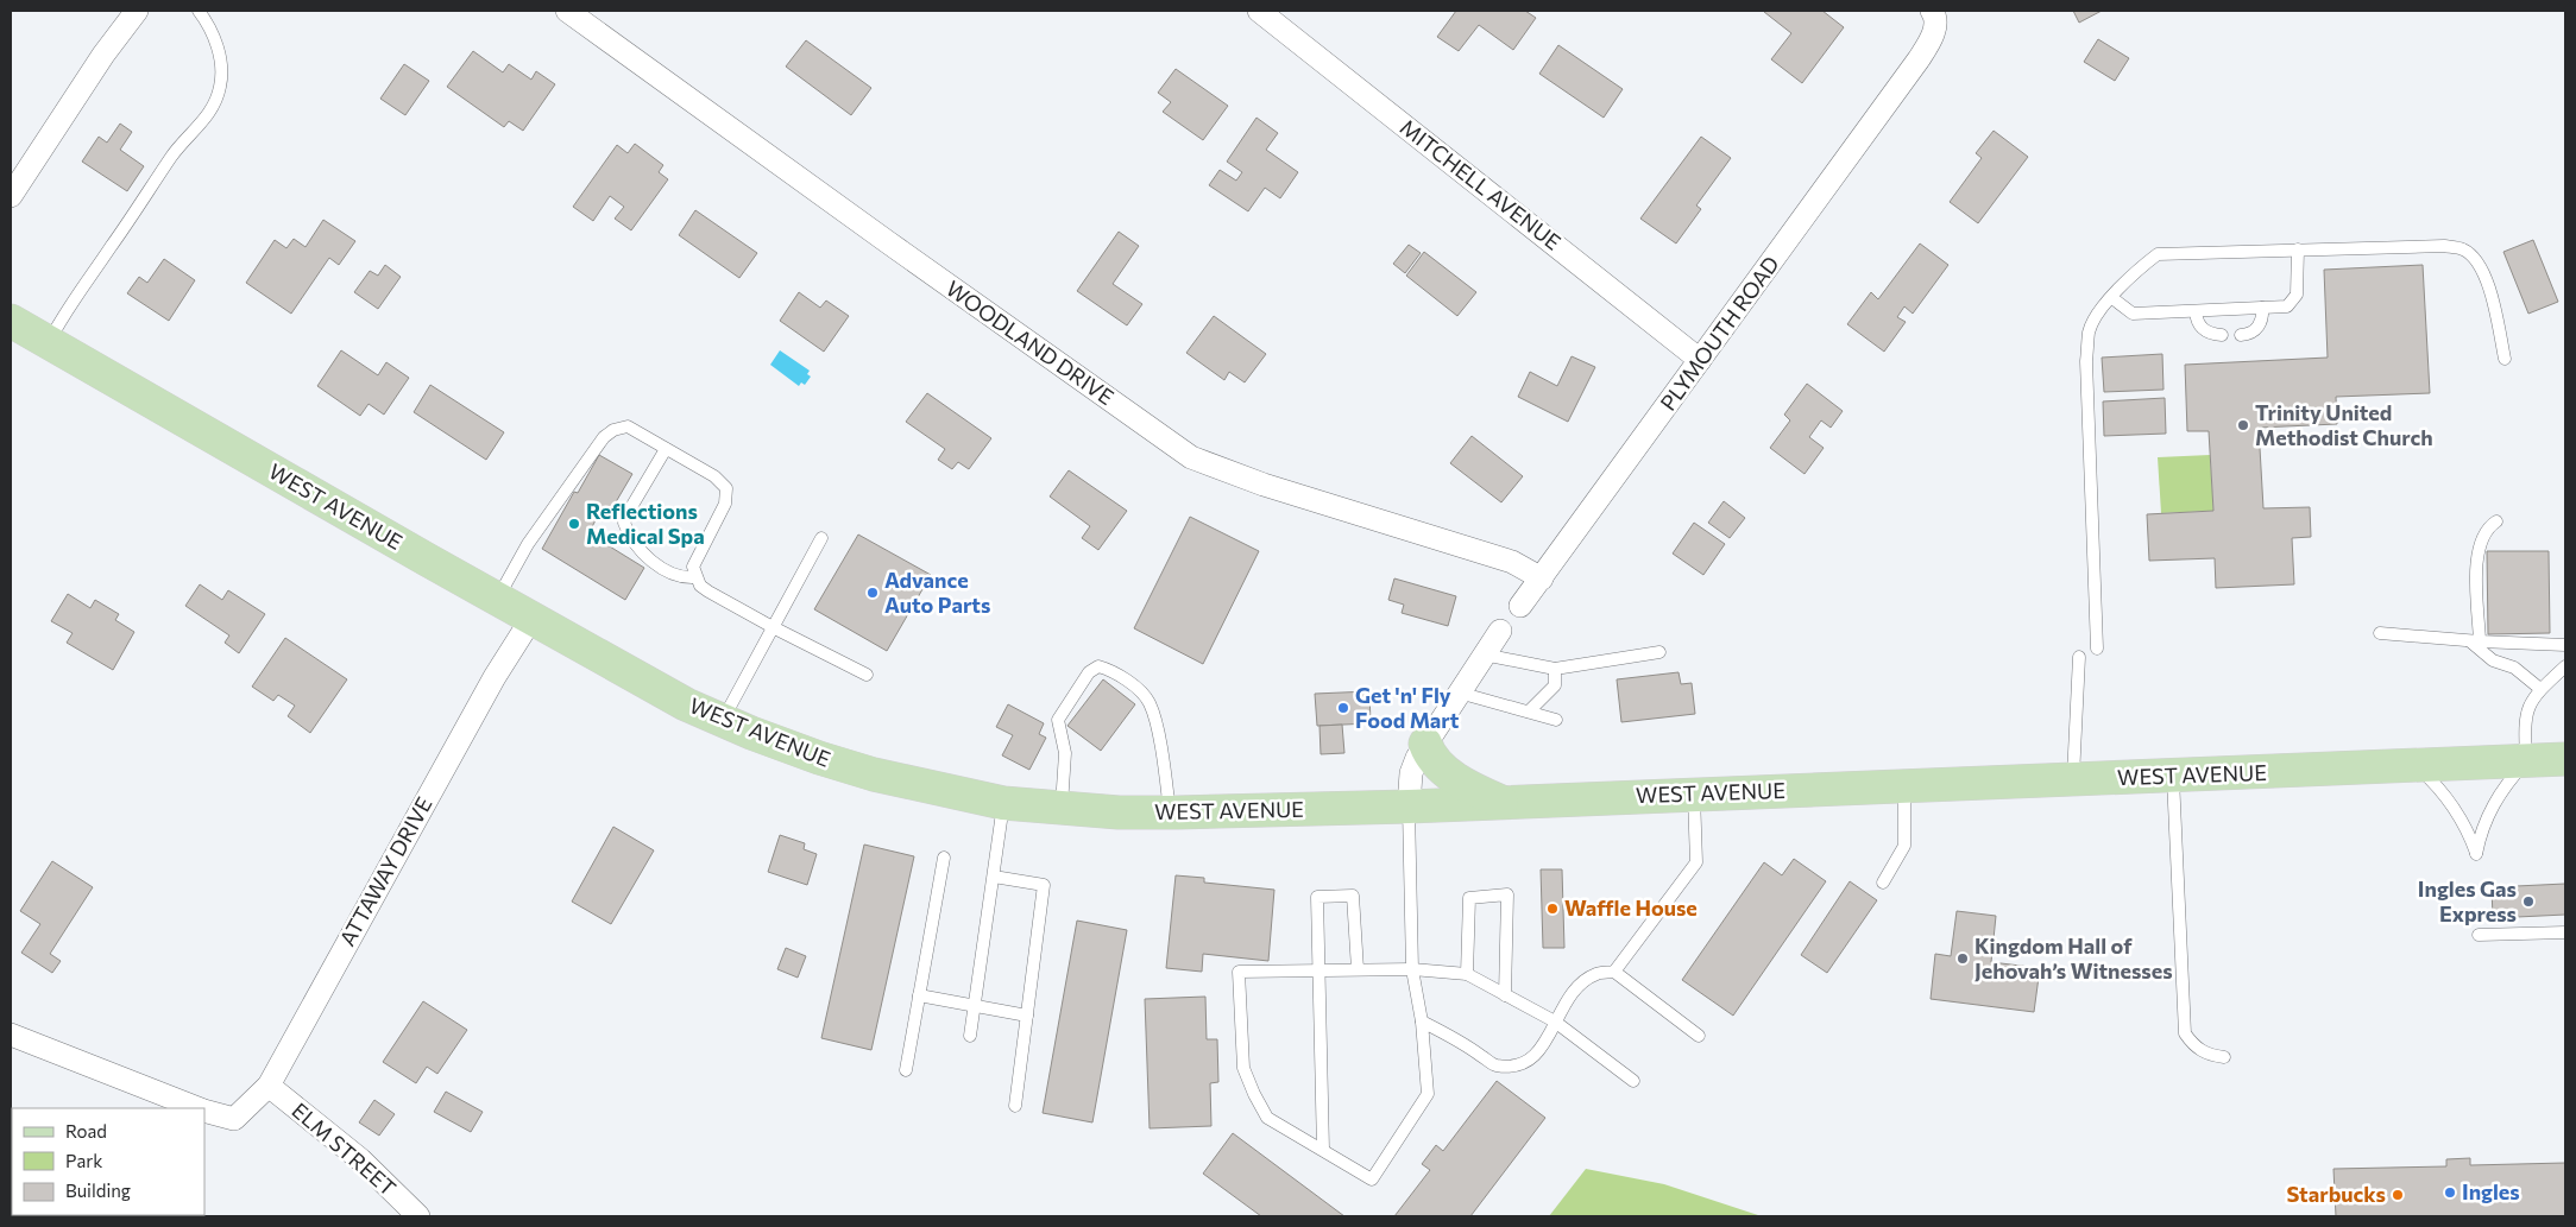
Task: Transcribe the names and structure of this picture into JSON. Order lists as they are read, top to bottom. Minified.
{"streets":{"main road":["WEST AVENUE"],"street":["MITCHELL AVENUE","PLYMOUTH ROAD","WOODLAND DRIVE","ATTAWAY DRIVE","ELM STREET"]},"crossings":[["MITCHELL AVENUE","PLYMOUTH ROAD"],["PLYMOUTH ROAD","WOODLAND DRIVE"],["WEST AVENUE","ATTAWAY DRIVE"],["ATTAWAY DRIVE","ELM STREET"]],"places":["Trinity United Methodist Church","Reflections Medical Spa","Advance Auto Parts","Get 'n' Fly Food Mart","Ingles Gas Express","Waffle House","Kingdom Hall of Jehovah’s Witnesses","Ingles","Starbucks"],"legend":["Road","Park","Building"]}
